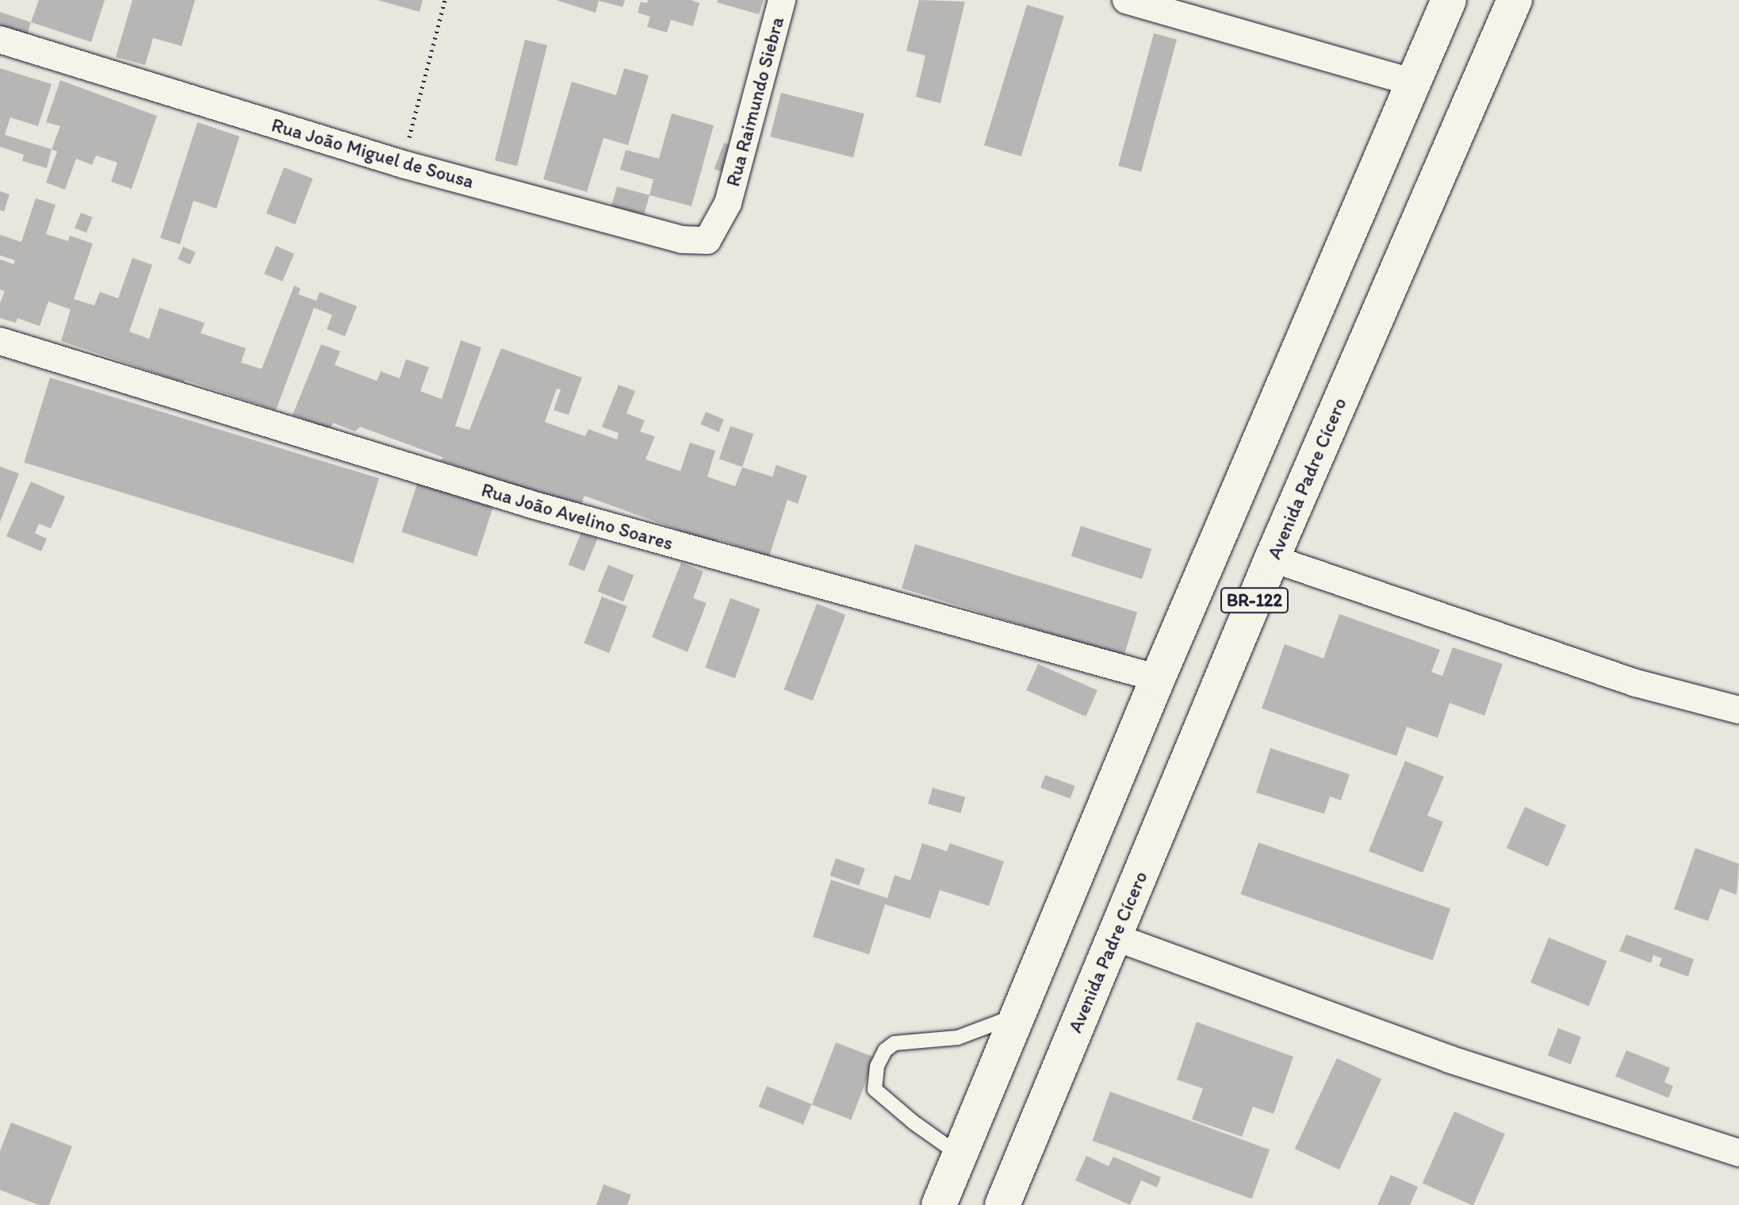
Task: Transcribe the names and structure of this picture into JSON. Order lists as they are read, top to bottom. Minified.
{"streets":{"highway":["Avenida Padre Cícero","BR-122"],"street":["Rua Raimundo Siebra","Rua João Miguel de Sousa","Rua João Avelino Soares"]},"crossings":[["Rua Raimundo Siebra","Rua João Miguel de Sousa"],["Rua João Avelino Soares","BR-122"]]}
